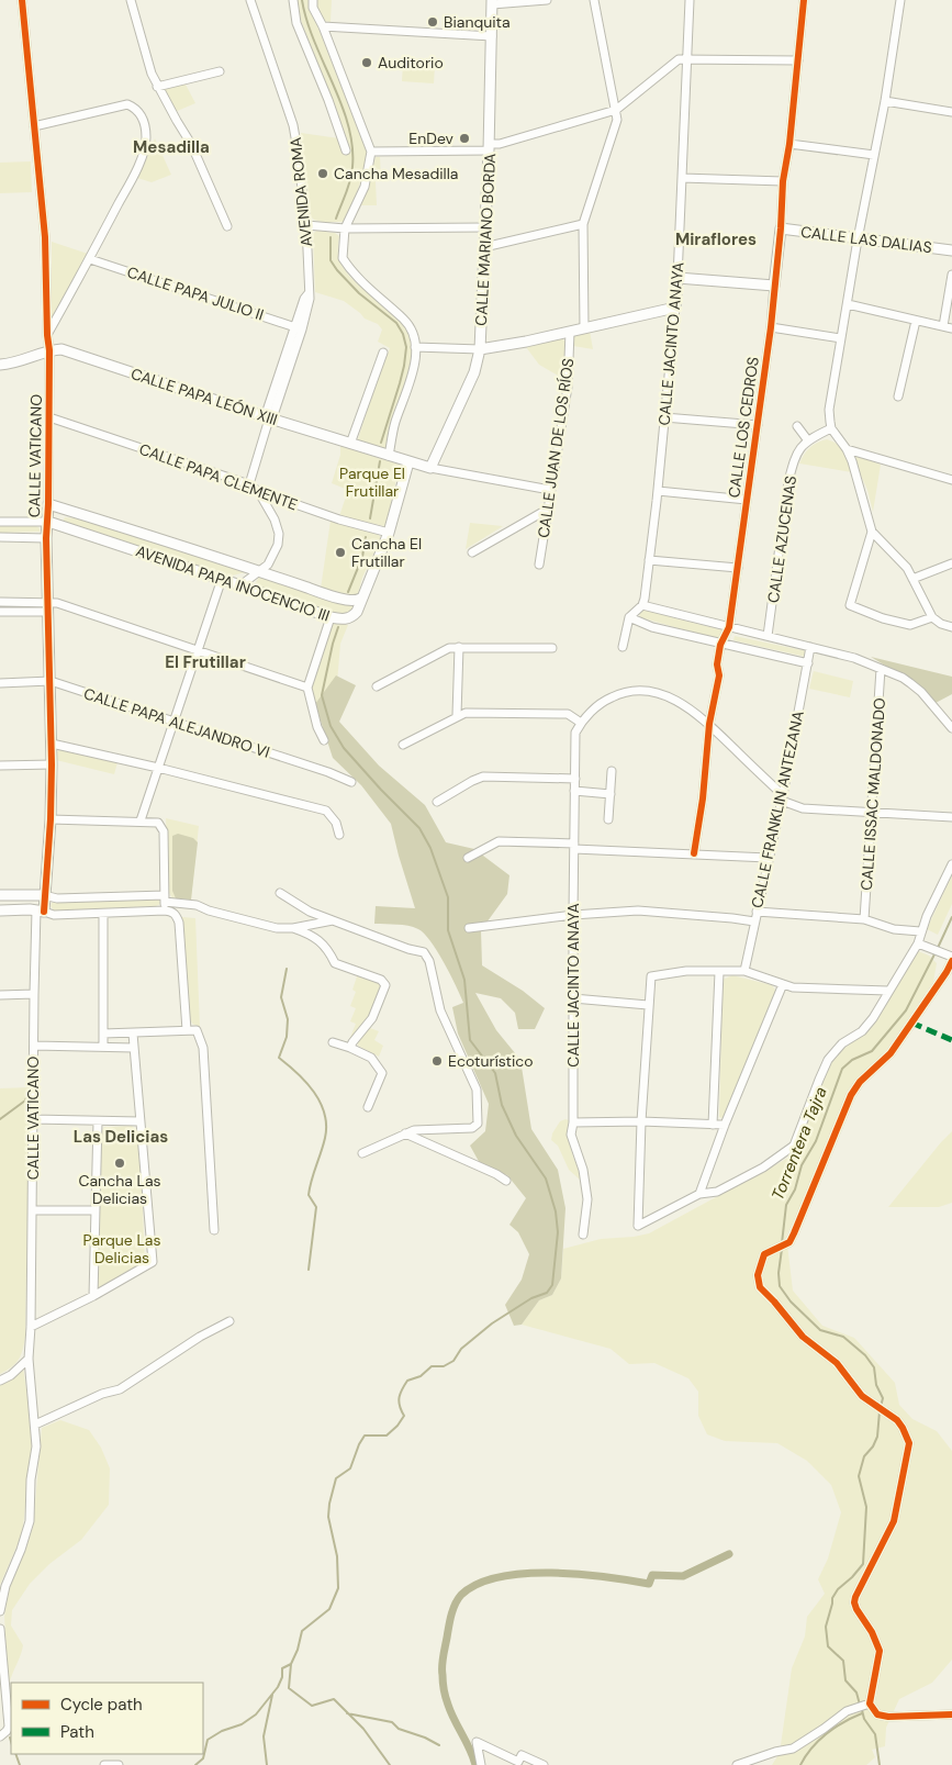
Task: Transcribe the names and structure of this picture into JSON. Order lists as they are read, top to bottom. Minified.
{"streets":{"street":["AVENIDA ROMA","CALLE MARIANO BORDA","CALLE LAS DALIAS","CALLE PAPA JULIO II","CALLE JACINTO ANAYA","CALLE PAPA LEÓN XIII","CALLE LOS CEDROS","CALLE JUAN DE LOS RÍOS","CALLE VATICANO","CALLE PAPA CLEMENTE","CALLE AZUCENAS","AVENIDA PAPA INOCENCIO III","CALLE PAPA ALEJANDRO VI","CALLE ISSAC MALDONADO","CALLE FRANKLIN ANTEZANA"]},"crossings":[["AVENIDA ROMA","CALLE PAPA JULIO II"],["AVENIDA ROMA","CALLE PAPA LEÓN XIII"],["AVENIDA ROMA","CALLE PAPA CLEMENTE"],["CALLE MARIANO BORDA","CALLE PAPA LEÓN XIII"],["CALLE LAS DALIAS","CALLE LOS CEDROS"],["CALLE JACINTO ANAYA","CALLE LOS CEDROS"],["CALLE PAPA LEÓN XIII","CALLE VATICANO"],["CALLE VATICANO","CALLE PAPA CLEMENTE"],["CALLE VATICANO","AVENIDA PAPA INOCENCIO III"],["CALLE VATICANO","CALLE PAPA ALEJANDRO VI"]],"districts":["Mesadilla","Miraflores","El Frutillar","Las Delicias"],"water":["Torrentera Tajra"],"parks":["Parque El Frutillar","Parque Las Delicias"],"places":["Bianquita","Auditorio","EnDev","Cancha Mesadilla","Cancha El Frutillar","Ecoturístico","Cancha Las Delicias"],"legend":["Cycle path","Path"]}
